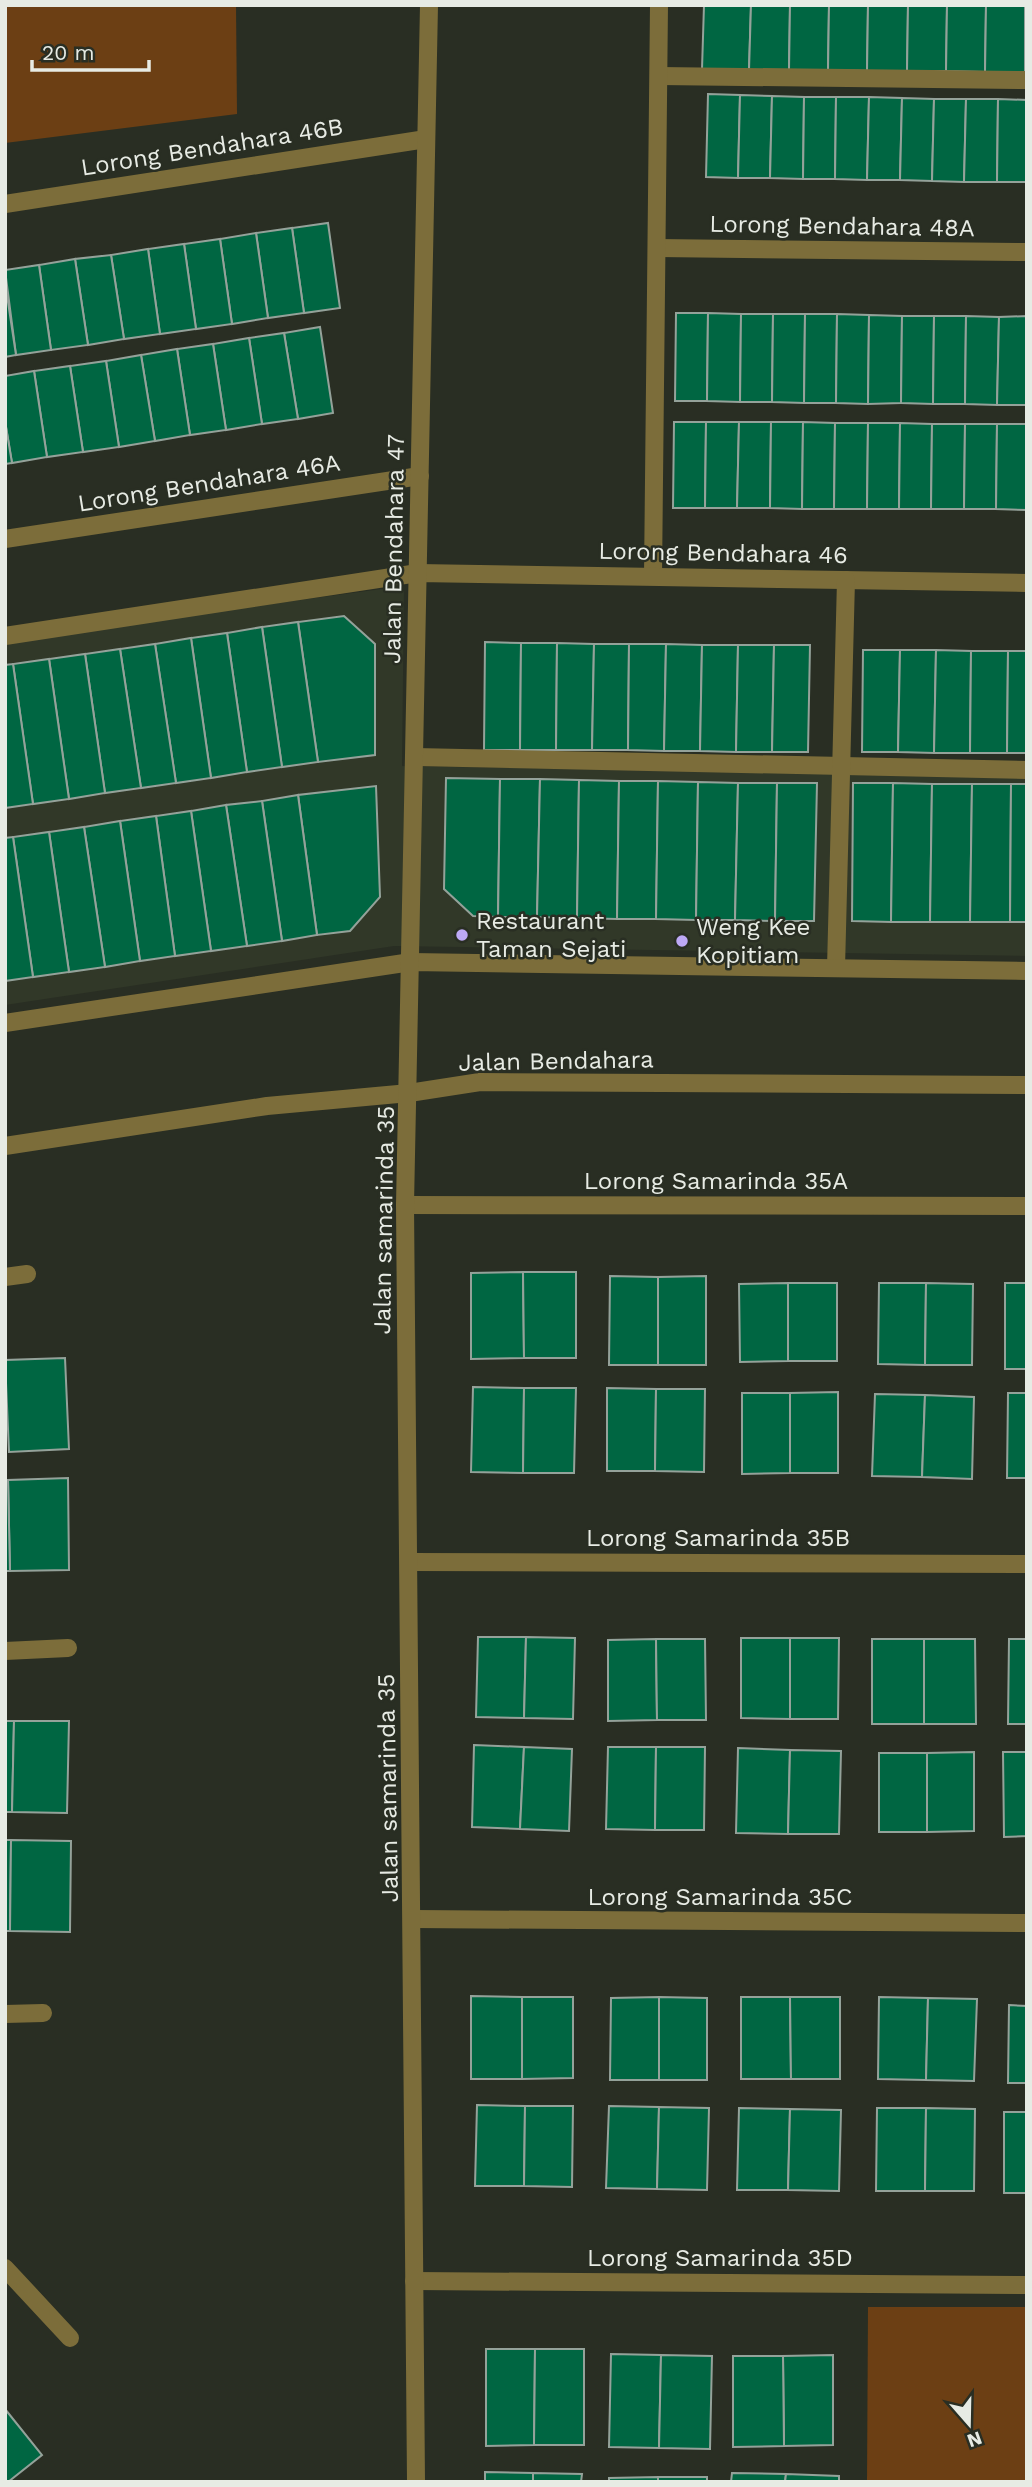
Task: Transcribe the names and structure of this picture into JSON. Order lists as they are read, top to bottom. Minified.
{"streets":{"street":["Lorong Bendahara 46B","Lorong Bendahara 48A","Lorong Bendahara 46A","Jalan Bendahara 47","Lorong Bendahara 46","Jalan Bendahara","Lorong Samarinda 35A","Jalan samarinda 35","Lorong Samarinda 35B","Lorong Samarinda 35C","Lorong Samarinda 35D"]},"crossings":[["Lorong Bendahara 46B","Jalan Bendahara 47"],["Lorong Bendahara 46A","Jalan Bendahara 47"],["Jalan Bendahara 47","Lorong Bendahara 46"],["Jalan Bendahara 47","Jalan Bendahara"],["Jalan Bendahara 47","Jalan samarinda 35"],["Jalan Bendahara","Jalan samarinda 35"],["Lorong Samarinda 35A","Jalan samarinda 35"],["Jalan samarinda 35","Lorong Samarinda 35B"],["Jalan samarinda 35","Lorong Samarinda 35C"],["Jalan samarinda 35","Lorong Samarinda 35D"]],"places":["Restaurant Taman Sejati","Weng Kee Kopitiam"],"scale_bar":"20 m","north":"bottom"}
